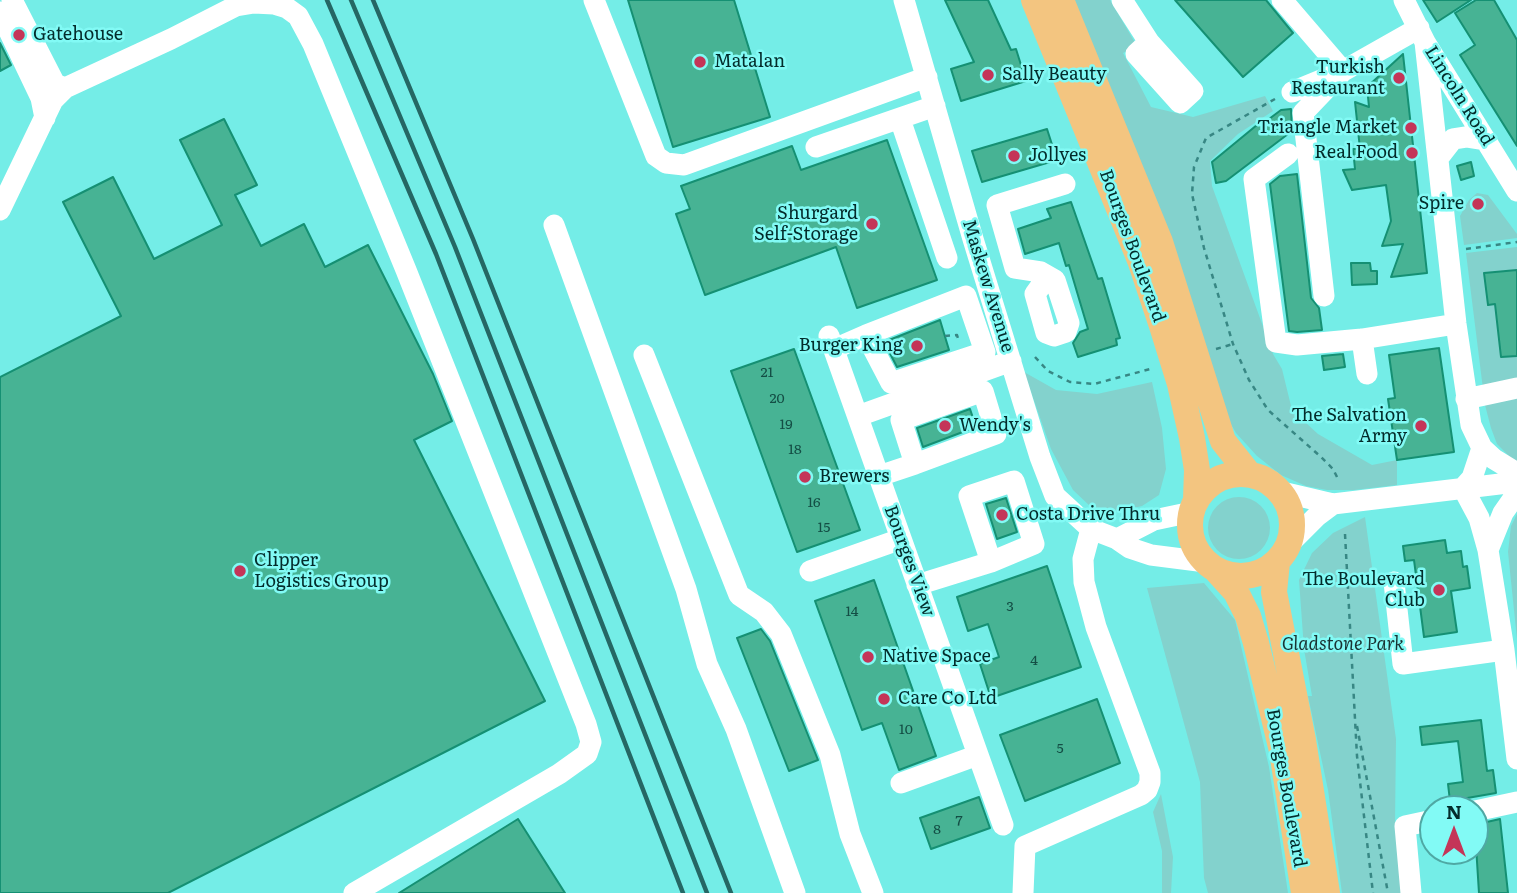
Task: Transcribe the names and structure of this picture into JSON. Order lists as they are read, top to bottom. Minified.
{"streets":{"main road":["Bourges Boulevard"],"street":["Lincoln Road","Maskew Avenue","Bourges View"]},"crossings":[["Bourges Boulevard","Maskew Avenue"]],"parks":["Gladstone Park"],"places":["Gatehouse","Matalan","Sally Beauty","Turkish Restaurant","Triangle Market","Real Food","Jollyes","Spire","Shurgard Self-Storage","Burger King","Wendy's","The Salvation Army","Brewers","Costa Drive Thru","Clipper Logistics Group","The Boulevard Club","Native Space","Care Co Ltd"],"house_numbers":["21","20","19","18","16","15","3","14","4","10","5","7","8"],"north":"top"}
